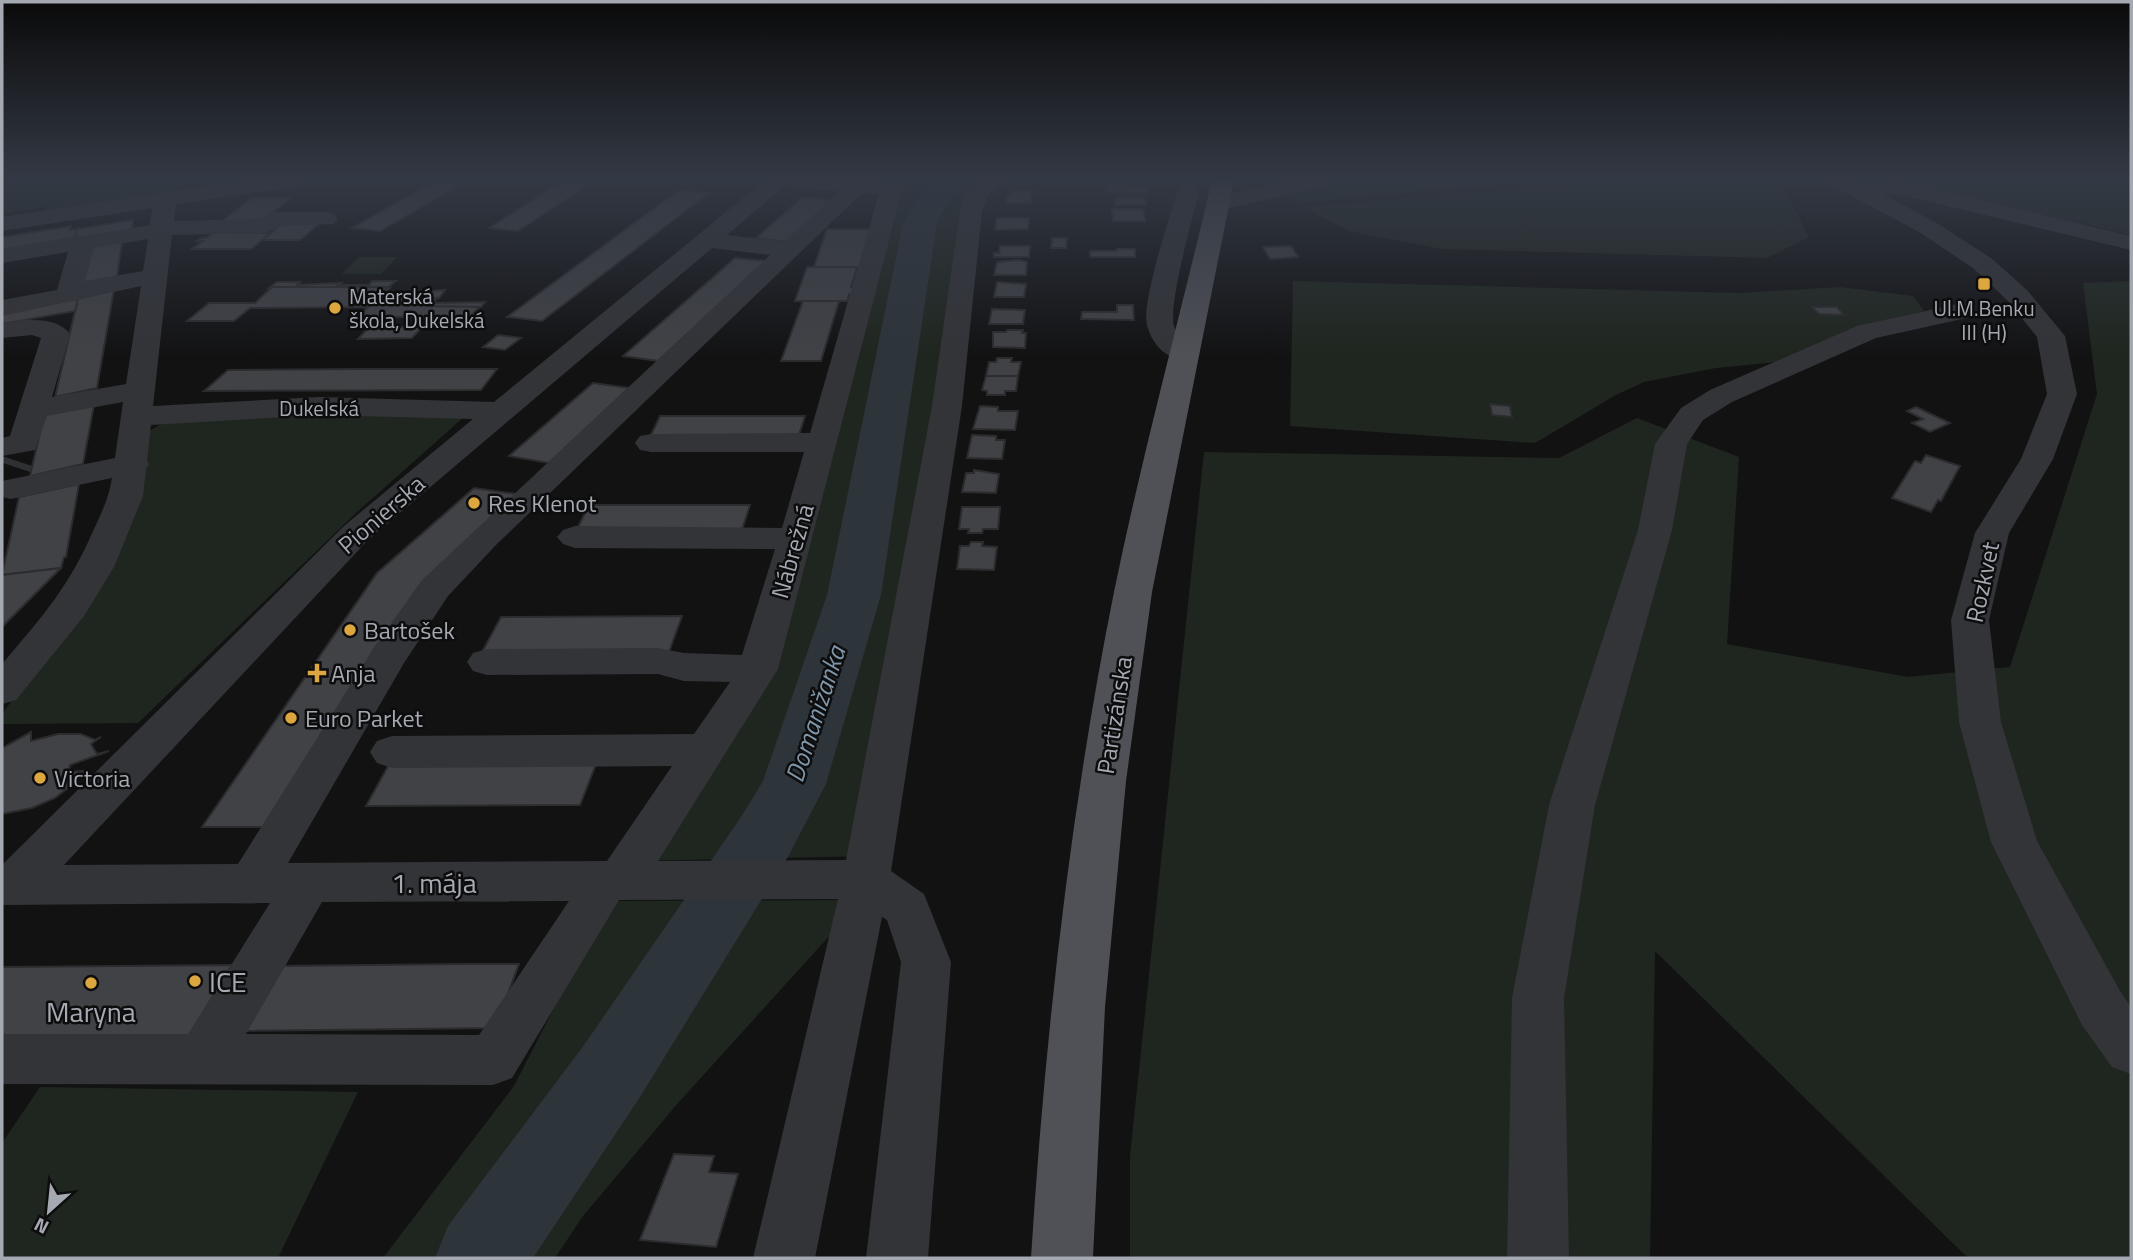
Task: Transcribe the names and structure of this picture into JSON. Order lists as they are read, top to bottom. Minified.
{"streets":{"main road":["Partizánska"],"street":["Dukelská","Pionierska","Nábrežná","Rozkvet","1. mája"]},"crossings":[["Dukelská","Pionierska"],["Pionierska","1. mája"],["Nábrežná","1. mája"]],"water":["Domanižanka"],"places":{"transit":["Ul.M.Benku III (H)"],"other":["Materská škola, Dukelská","Res Klenot","Bartošek","Euro Parket","Victoria","ICE","Maryna"],"health":["Anja"]},"north":"bottom left"}
